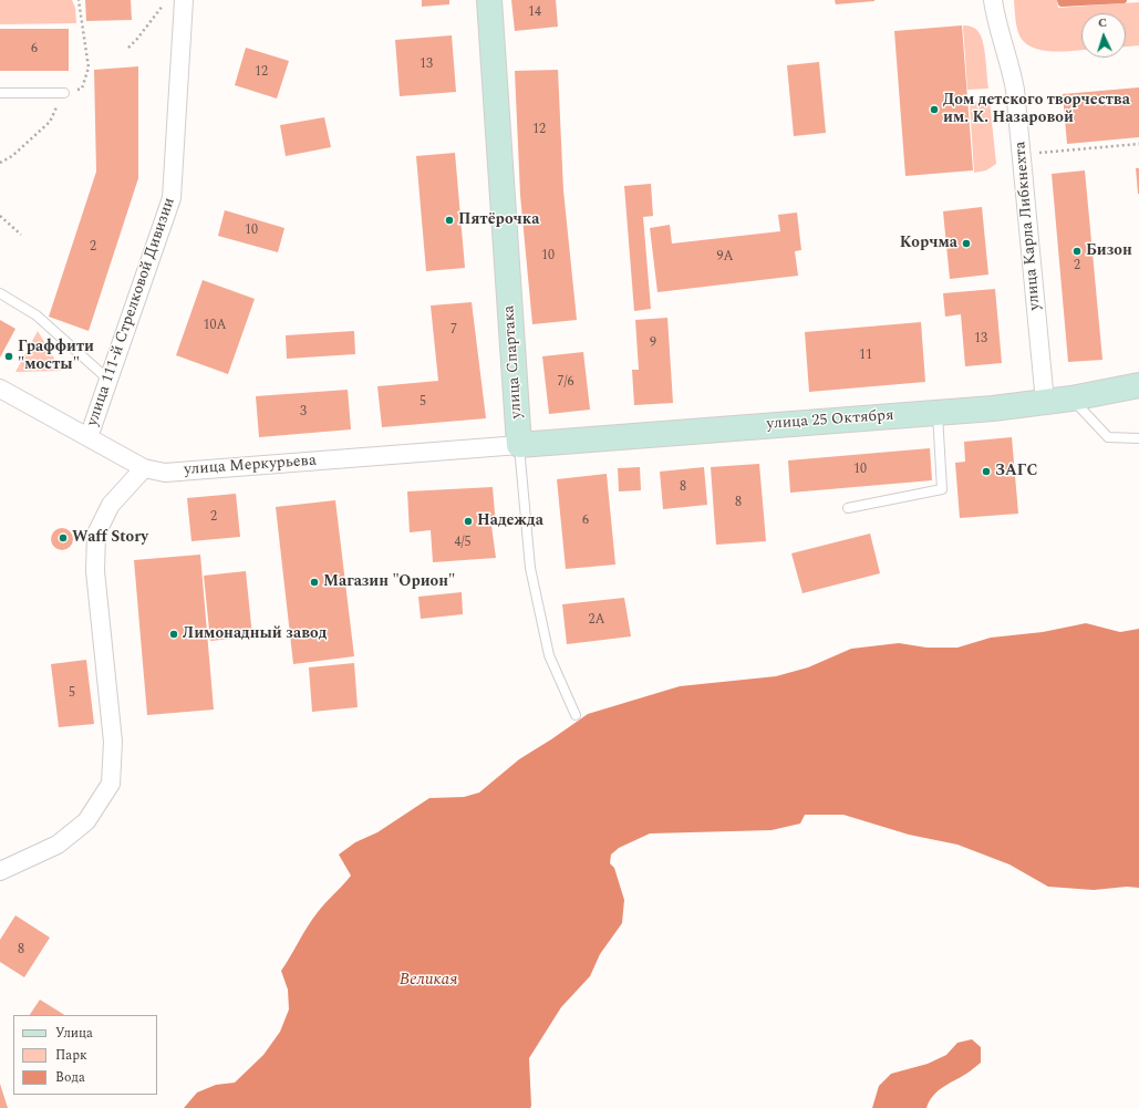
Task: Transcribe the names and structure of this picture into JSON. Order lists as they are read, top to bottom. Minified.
{"streets":{"street":["улица Карла Либкнехта","улица 111-й Стрелковой Дивизии","улица Спартака","улица 25 Октября","улица Меркурьева"]},"crossings":[["улица Карла Либкнехта","улица 25 Октября"],["улица 111-й Стрелковой Дивизии","улица Меркурьева"],["улица Спартака","улица 25 Октября"],["улица Спартака","улица Меркурьева"],["улица 25 Октября","улица Меркурьева"]],"water":["Великая"],"places":["Дом детского творчества им. К. Назаровой","Пятёрочка","Корчма","Бизон","Граффити \"мосты\"","ЗАГС","Надежда","Waff Story","Магазин \"Орион\"","Лимонадный завод"],"house_numbers":["14","6","13","12","12","10","2","10","9А","2","10А","7","13","9","11","7/6","5","3","10","8","8","2","6","4/5","2А","5","8"],"legend":["Улица","Парк","Вода"],"north":"top"}
